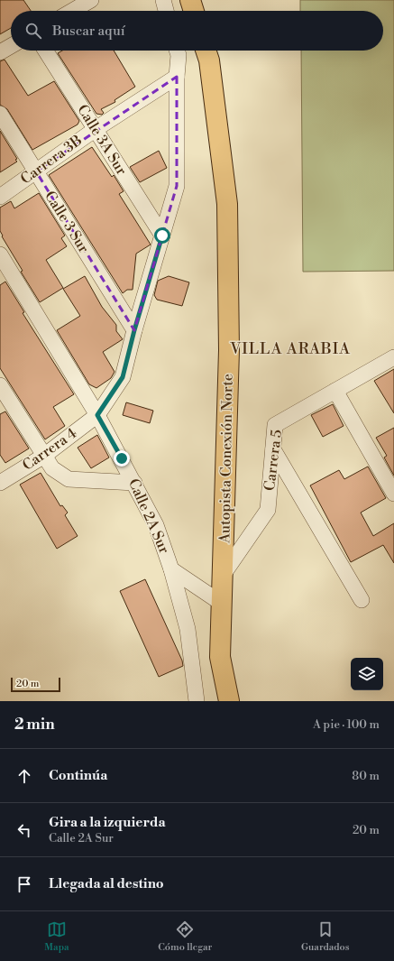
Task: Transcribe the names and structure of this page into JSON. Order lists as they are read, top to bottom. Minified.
{"streets":{"highway":["Autopista Conexión Norte"],"street":["Calle 3A Sur","Carrera 3B","Calle 3 Sur","Carrera 4","Carrera 5","Calle 2A Sur"]},"crossings":[["Calle 3A Sur","Carrera 3B"],["Calle 3A Sur","Carrera 4"],["Carrera 3B","Calle 3 Sur"],["Carrera 3B","Carrera 4"],["Calle 3 Sur","Carrera 4"],["Carrera 4","Calle 2A Sur"],["Autopista Conexión Norte","Carrera 5"]],"districts":["VILLA ARABIA"],"scale_bar":"20 m","page":{"search":"Buscar aquí","scale":"20 m","heading":["2 min","A pie · 100 m"],"list":[["Continúa","80 m"],["Gira a la izquierda","Calle 2A Sur","20 m"],"Llegada al destino"],"nav":["Mapa","Cómo llegar","Guardados"]}}
